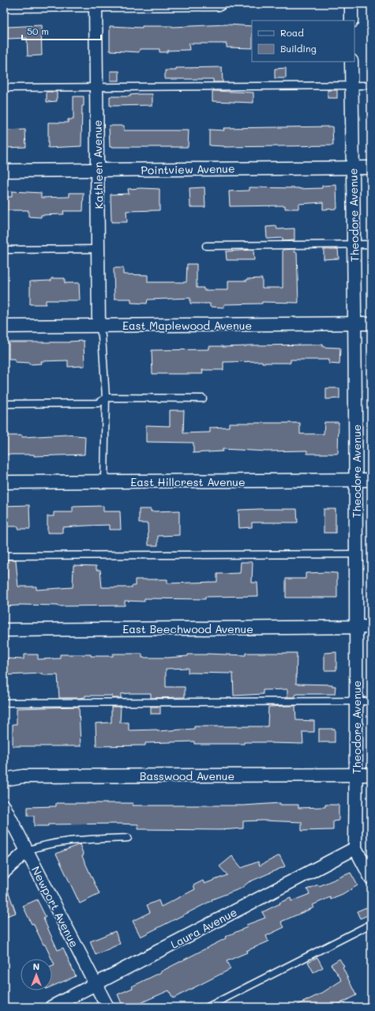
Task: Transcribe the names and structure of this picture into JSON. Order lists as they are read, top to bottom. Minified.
{"streets":{"street":["Kathleen Avenue","Pointview Avenue","Theodore Avenue","East Maplewood Avenue","East Hillcrest Avenue","East Beechwood Avenue","Basswood Avenue","Newport Avenue","Laura Avenue"]},"crossings":[["Kathleen Avenue","Pointview Avenue"],["Kathleen Avenue","East Maplewood Avenue"],["Pointview Avenue","Theodore Avenue"],["Theodore Avenue","East Maplewood Avenue"],["Theodore Avenue","East Hillcrest Avenue"],["Theodore Avenue","East Beechwood Avenue"],["Theodore Avenue","Basswood Avenue"],["Theodore Avenue","Laura Avenue"],["Newport Avenue","Laura Avenue"]],"legend":["Road","Building"],"scale_bar":"50 m","north":"top"}
